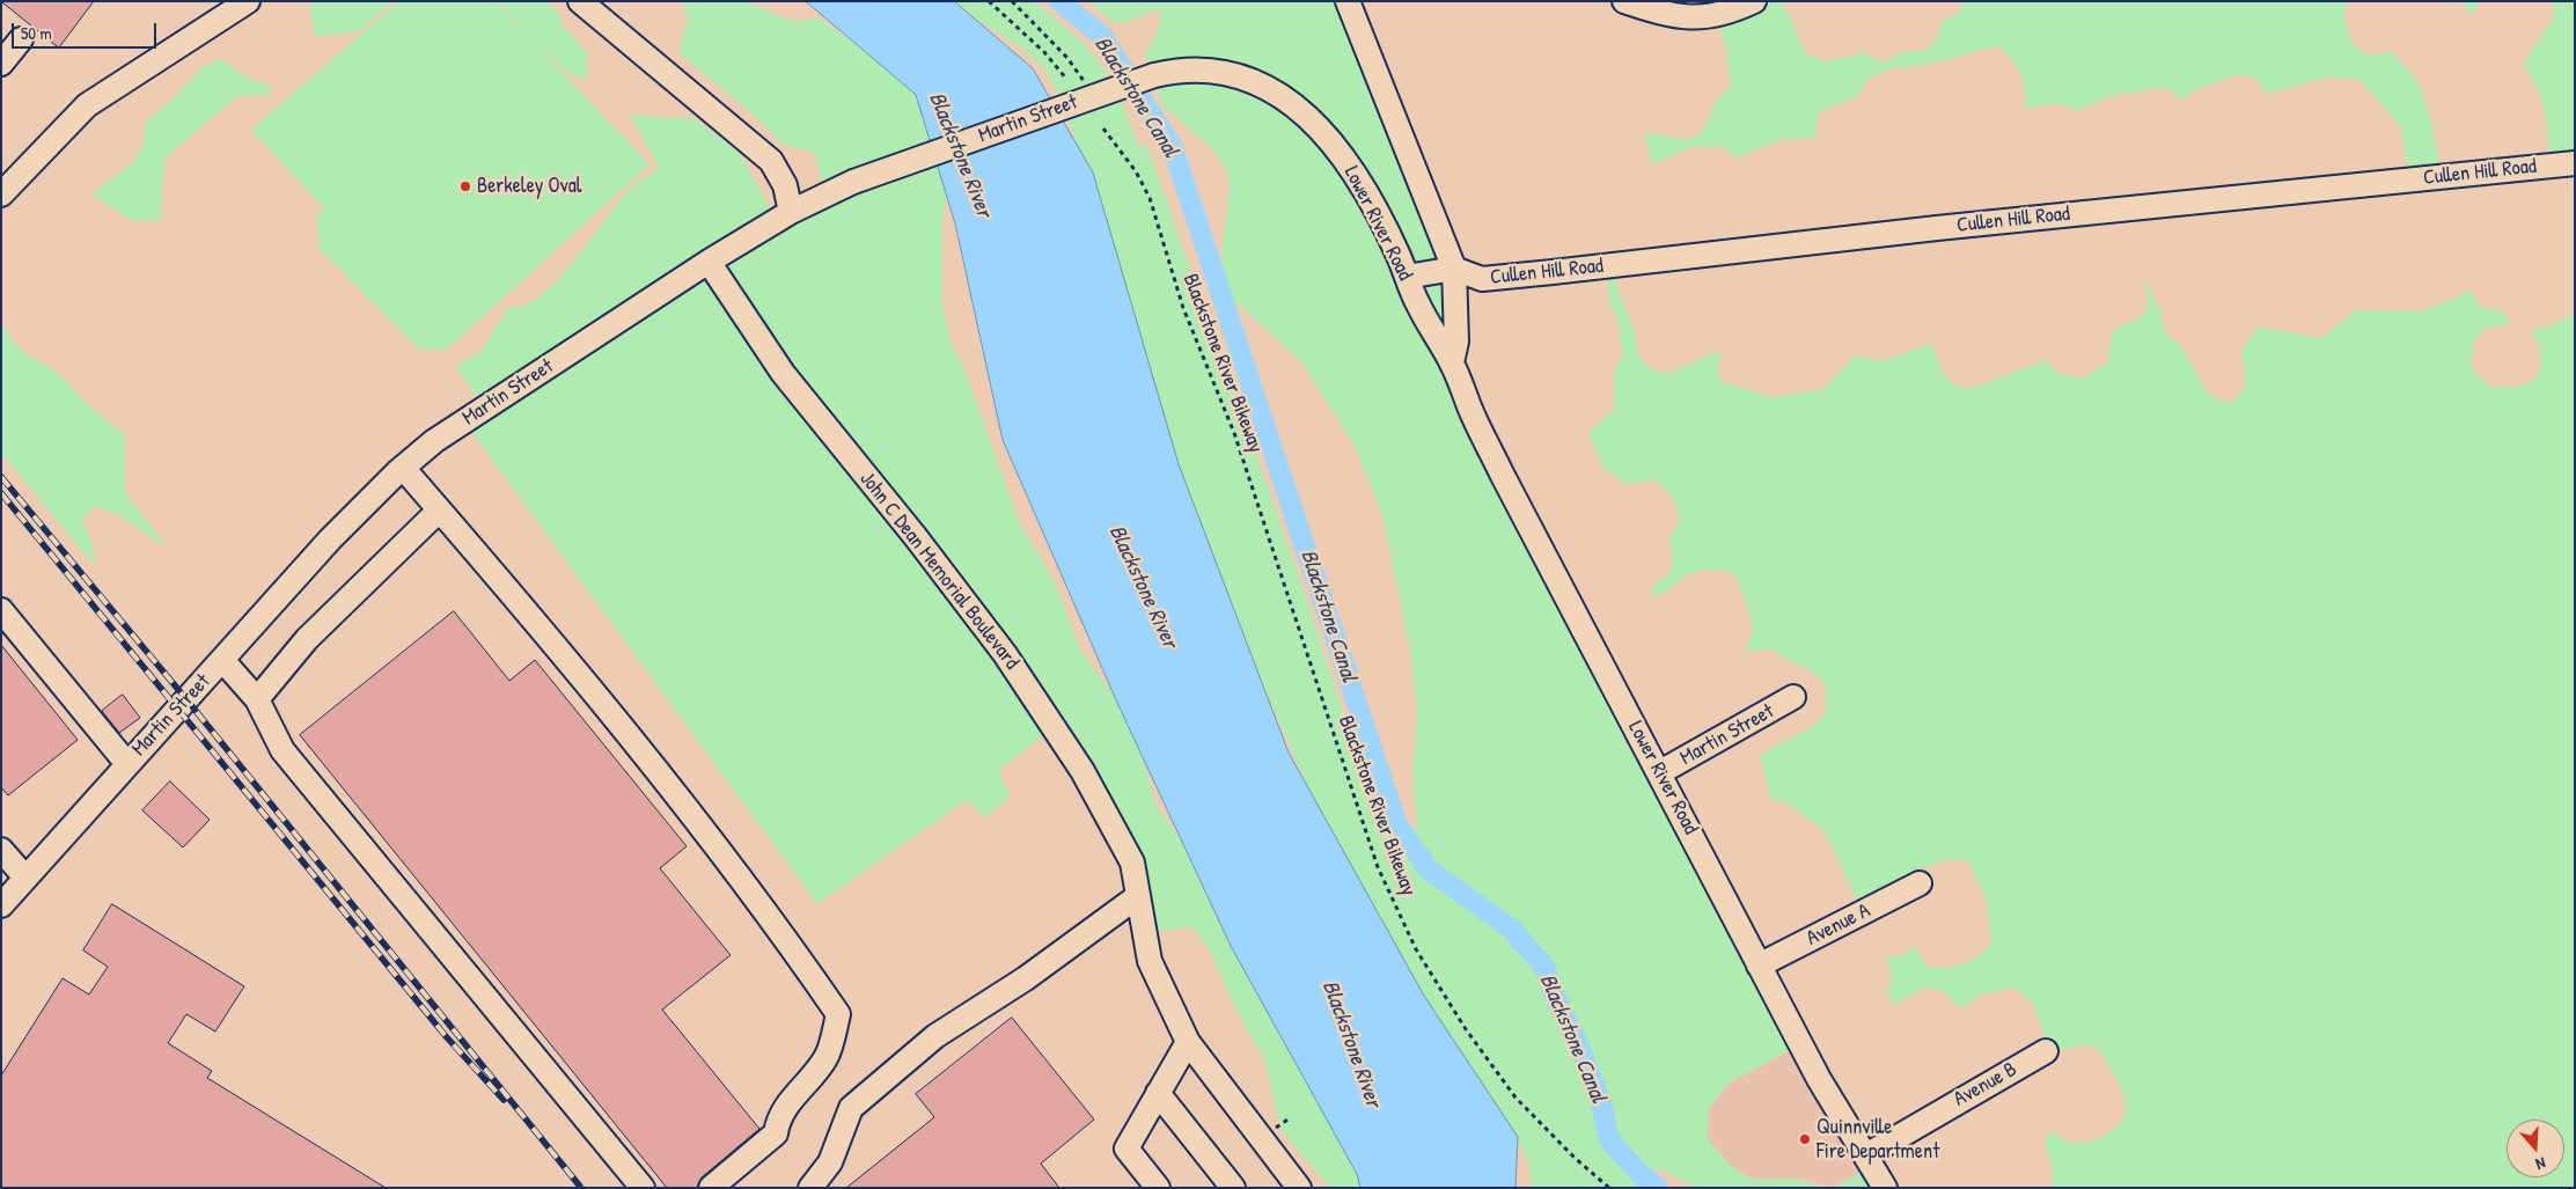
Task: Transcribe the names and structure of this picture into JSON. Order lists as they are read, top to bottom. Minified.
{"streets":{"street":["Martin Street","Cullen Hill Road","Lower River Road","John C Dean Memorial Boulevard","Avenue A","Avenue B"],"path":["Blackstone River Bikeway"]},"crossings":[["Martin Street","Lower River Road"],["Martin Street","John C Dean Memorial Boulevard"],["Lower River Road","Avenue A"],["Lower River Road","Avenue B"]],"water":["Blackstone Canal","Blackstone River"],"places":["Berkeley Oval","Quinnville Fire Department"],"scale_bar":"50 m","north":"bottom"}
